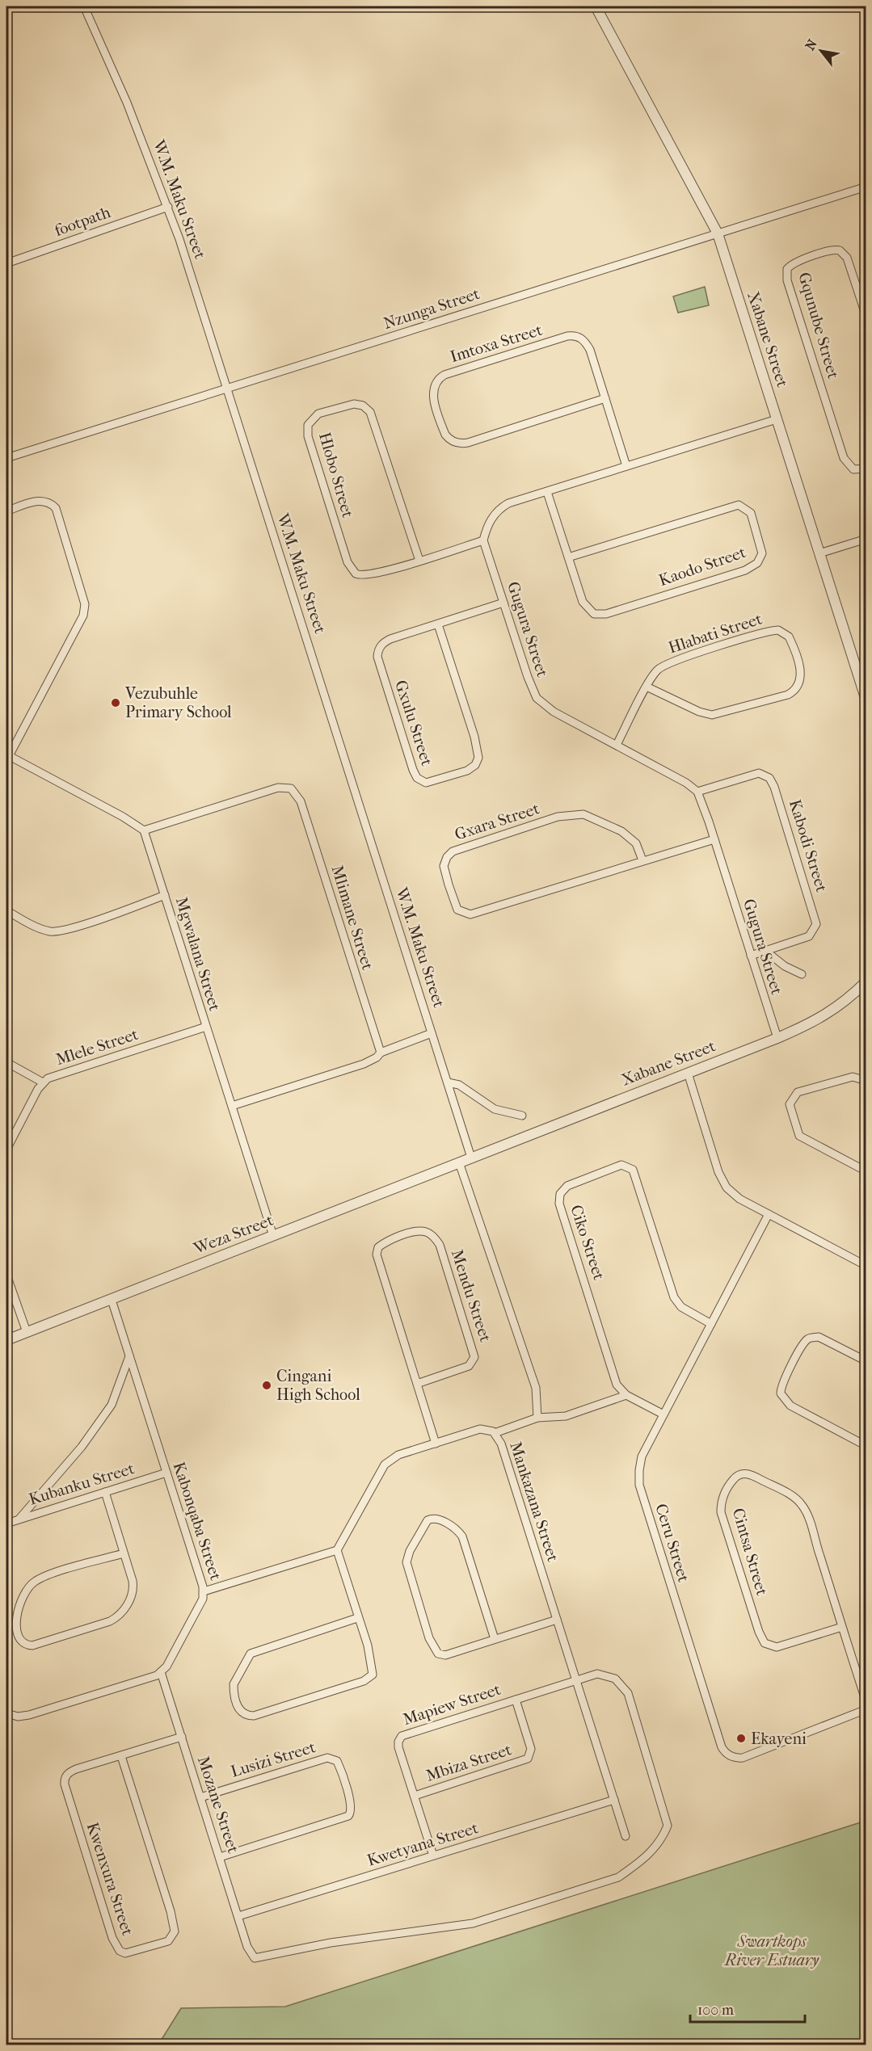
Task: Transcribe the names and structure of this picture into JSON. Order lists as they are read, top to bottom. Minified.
{"streets":{"street":["W.M. Maku Street","footpath","Nzunga Street","Gqunube Street","Xabane Street","Imtoxa Street","Hlobo Street","Kaodo Street","Gugura Street","Hlabati Street","Gxulu Street","Gxara Street","Kabodi Street","Mlimane Street","Mgwalana Street","Mlele Street","Weza Street","Ciko Street","Mendu Street","Kubanku Street","Mankazana Street","Kabonqaba Street","Ceru Street","Cintsa Street","Mapiew Street","Lusizi Street","Mbiza Street","Mozane Street","Kwetyana Street","Kwenxura Street"]},"crossings":[["W.M. Maku Street","footpath"],["W.M. Maku Street","Nzunga Street"],["W.M. Maku Street","Xabane Street"],["W.M. Maku Street","Weza Street"],["Nzunga Street","Xabane Street"],["Xabane Street","Gugura Street"],["Xabane Street","Weza Street"],["Hlobo Street","Gugura Street"],["Gugura Street","Hlabati Street"],["Gugura Street","Gxulu Street"],["Gugura Street","Gxara Street"],["Gugura Street","Kabodi Street"],["Mlimane Street","Mgwalana Street"],["Mgwalana Street","Mlele Street"],["Mgwalana Street","Weza Street"],["Weza Street","Kabonqaba Street"],["Ciko Street","Ceru Street"],["Mendu Street","Mankazana Street"],["Kubanku Street","Kabonqaba Street"],["Mankazana Street","Mapiew Street"],["Mankazana Street","Kwetyana Street"],["Kabonqaba Street","Mozane Street"],["Mapiew Street","Mbiza Street"],["Mapiew Street","Mozane Street"],["Mapiew Street","Kwetyana Street"],["Lusizi Street","Mozane Street"],["Mozane Street","Kwetyana Street"],["Mozane Street","Kwenxura Street"]],"parks":["Swartkops River Estuary"],"places":["Vezubuhle Primary School","Cingani High School","Ekayeni"],"scale_bar":"100 m","north":"top left"}
